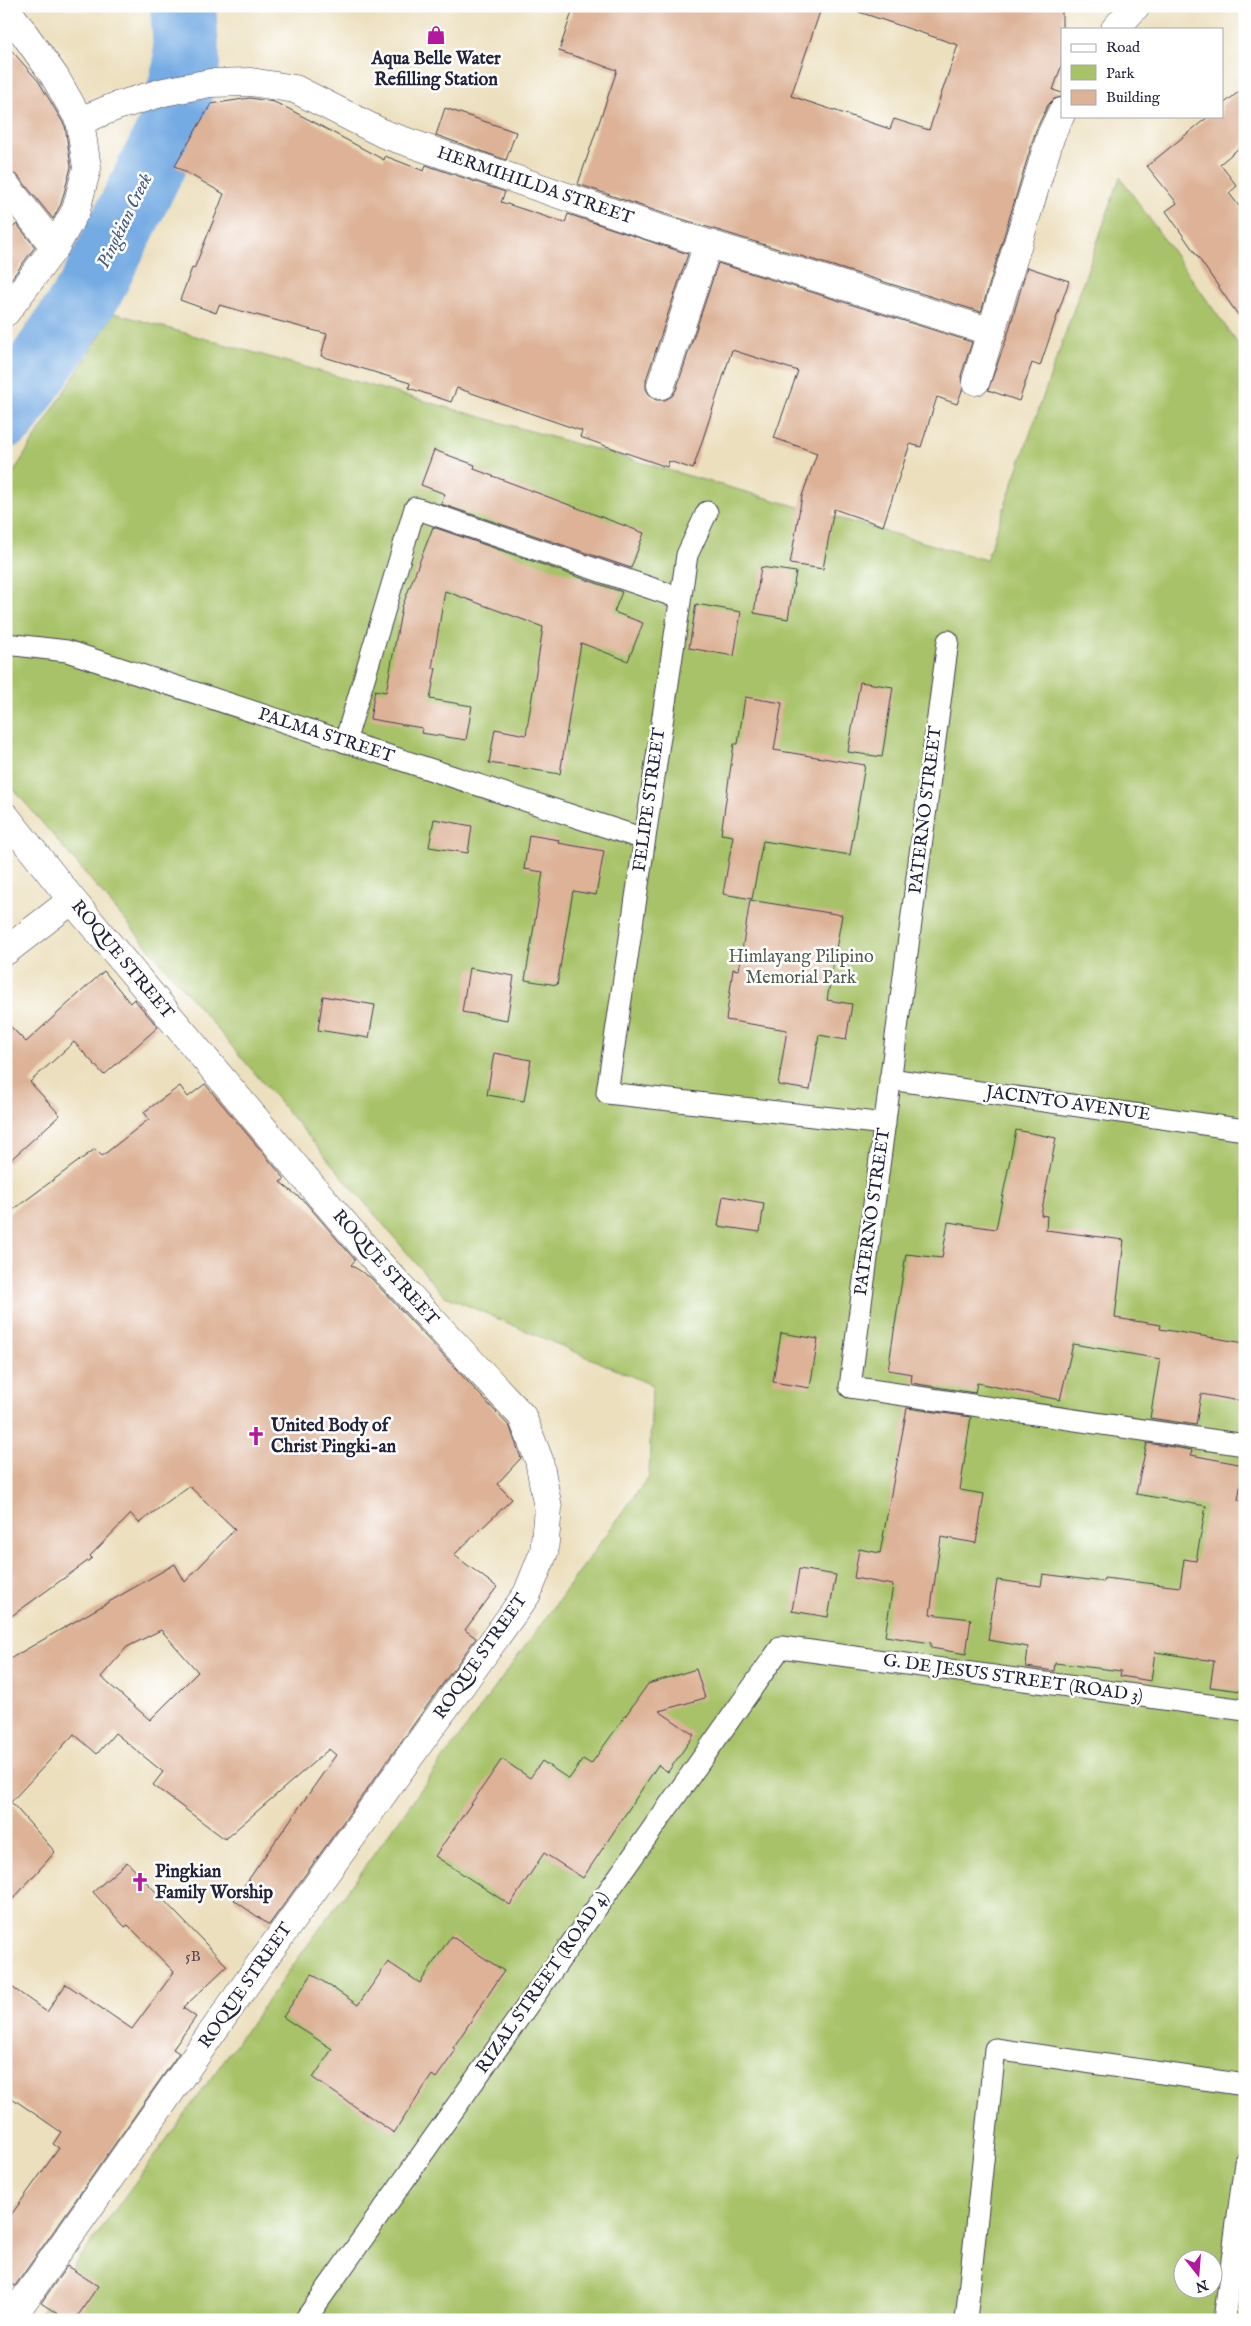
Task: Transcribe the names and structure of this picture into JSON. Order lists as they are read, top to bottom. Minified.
{"streets":{"street":["HERMIHILDA STREET","ROQUE STREET"],"lane":["PALMA STREET","FELIPE STREET","PATERNO STREET","JACINTO AVENUE","G. DE JESUS STREET (ROAD 3)","RIZAL STREET (ROAD 4)"]},"crossings":[["PALMA STREET","FELIPE STREET"],["FELIPE STREET","PATERNO STREET"],["PATERNO STREET","JACINTO AVENUE"],["G. DE JESUS STREET (ROAD 3)","RIZAL STREET (ROAD 4)"]],"water":["Pingkian Creek"],"parks":["Himlayang Pilipino Memorial Park"],"places":{"shop":["Aqua Belle Water Refilling Station"],"church":["United Body of Christ Pingki-an","Pingkian Family Worship"]},"house_numbers":["5B"],"legend":["Road","Park","Building"],"north":"bottom"}
